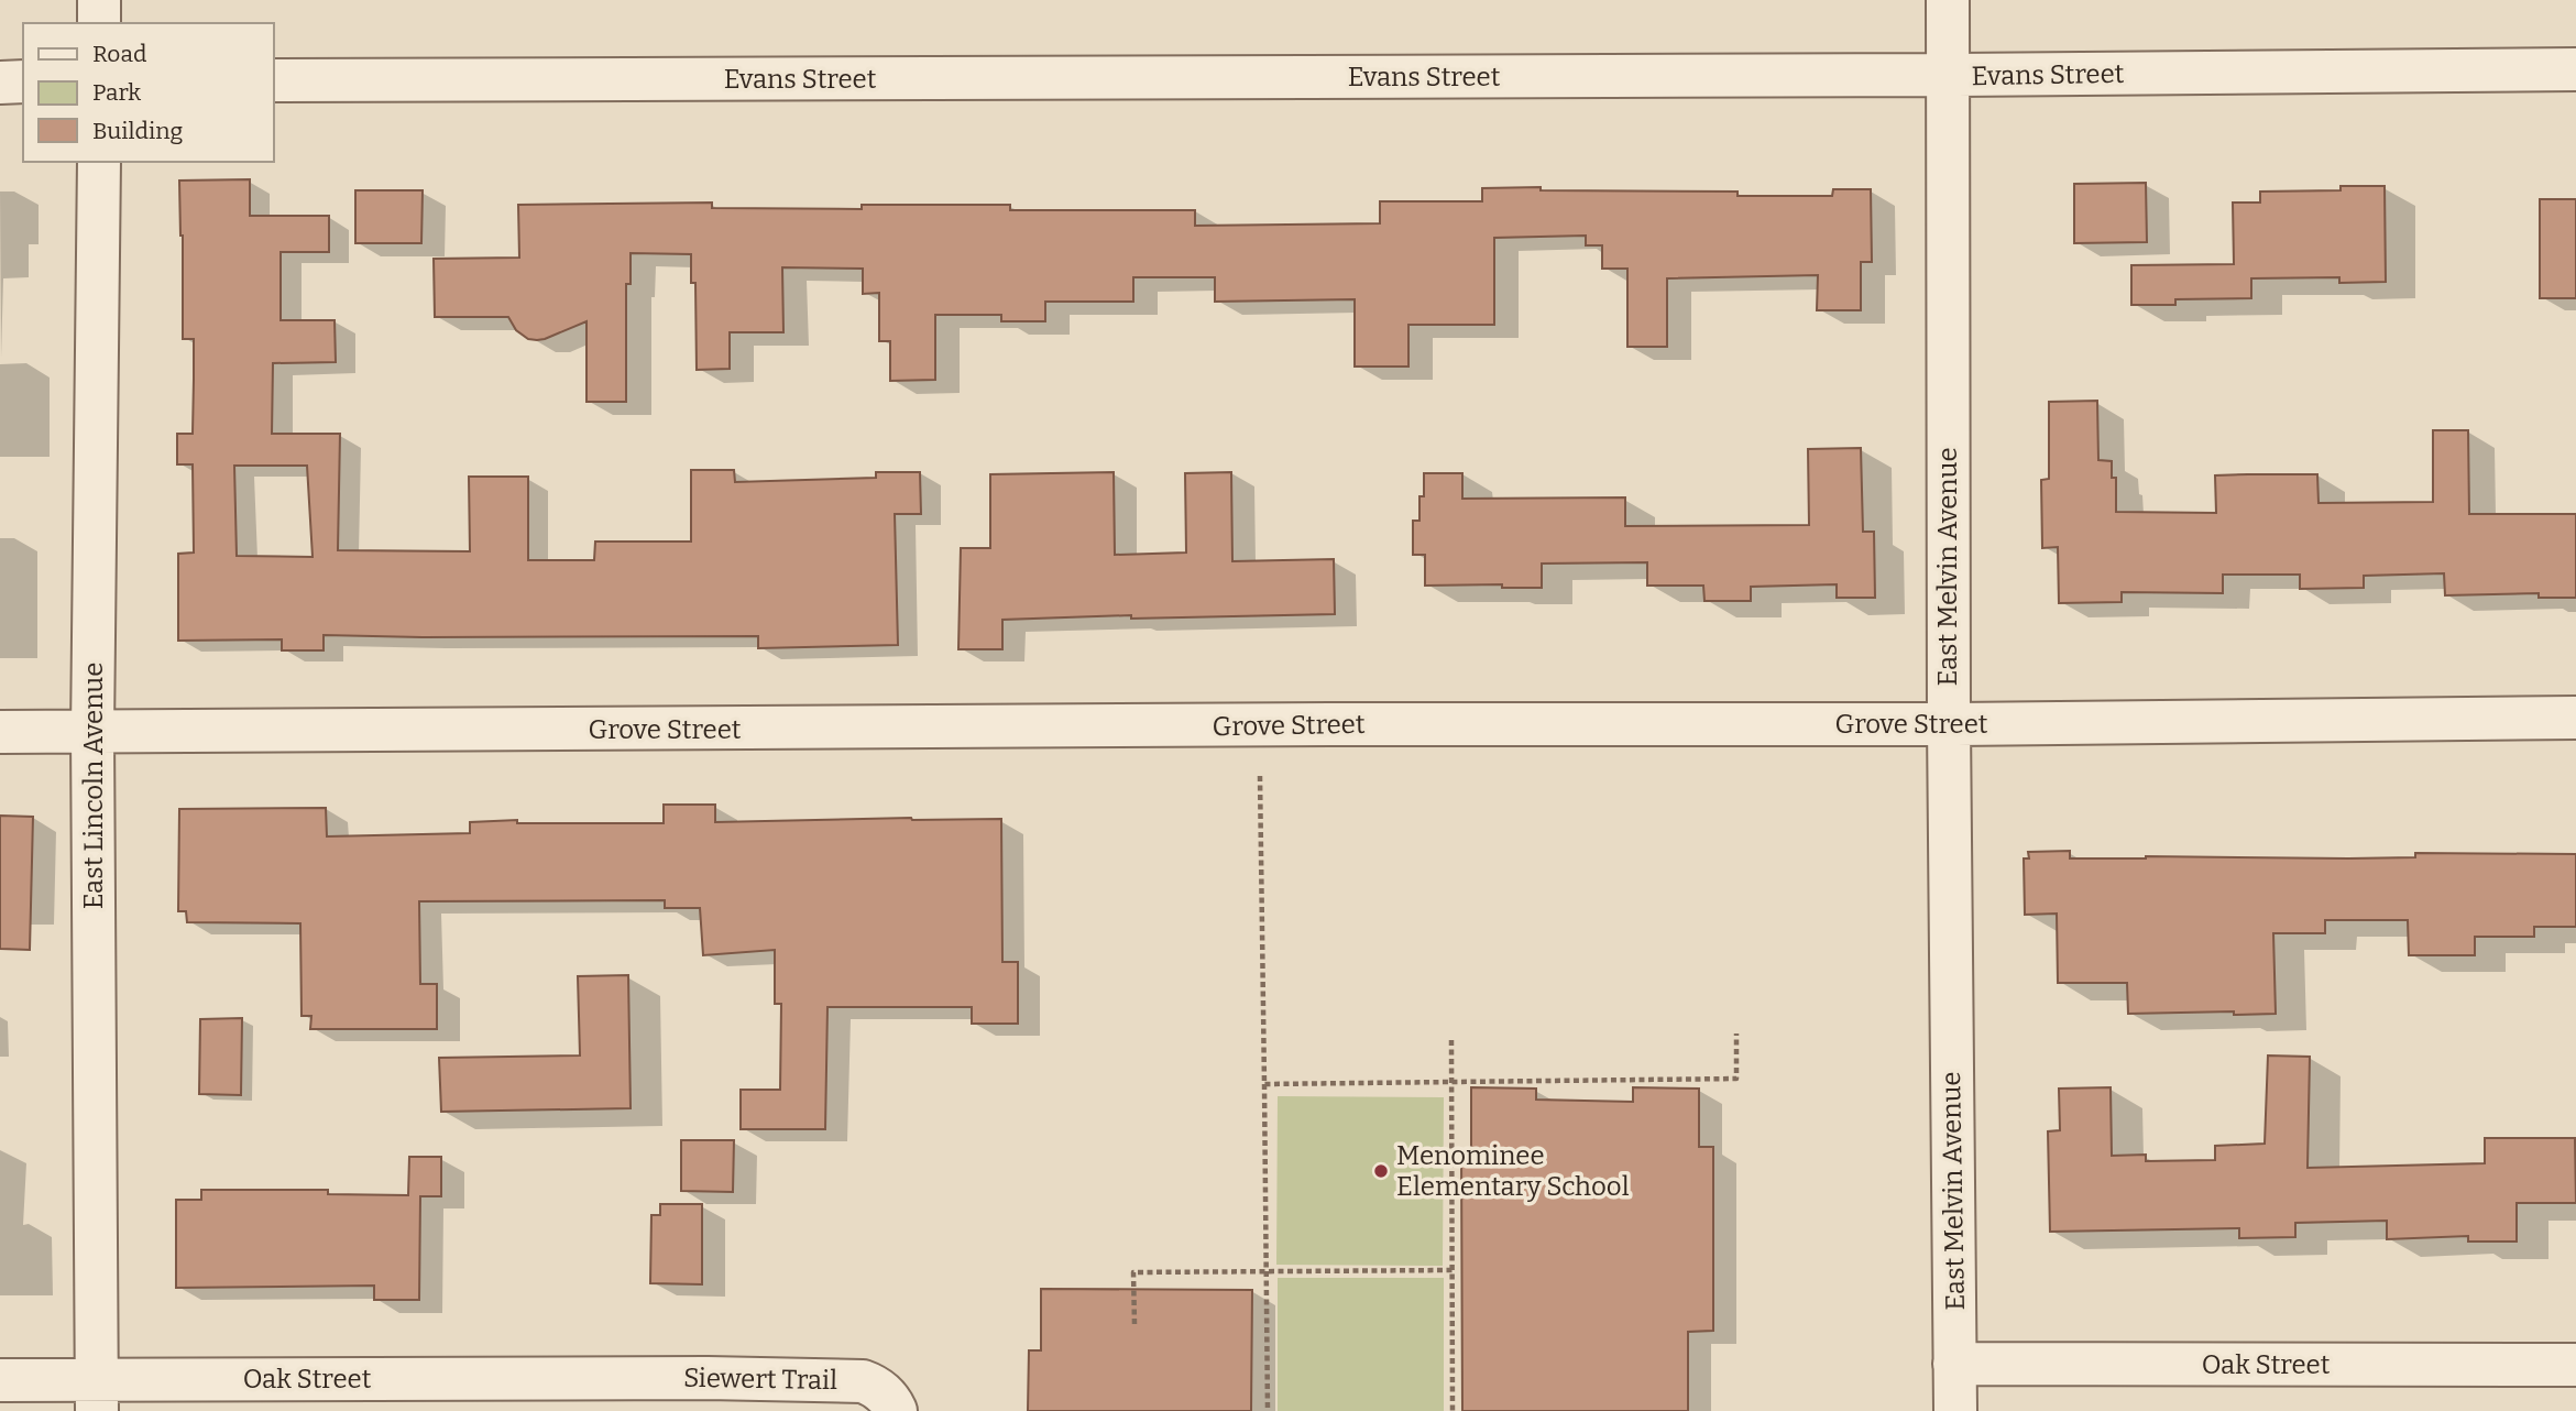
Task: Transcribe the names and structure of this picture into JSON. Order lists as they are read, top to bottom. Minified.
{"streets":{"street":["Evans Street","East Melvin Avenue","Grove Street","East Lincoln Avenue","Oak Street","Siewert Trail"]},"crossings":[["Evans Street","East Melvin Avenue"],["East Melvin Avenue","Grove Street"],["East Melvin Avenue","Oak Street"],["Grove Street","East Lincoln Avenue"],["East Lincoln Avenue","Oak Street"],["Oak Street","Siewert Trail"]],"places":["Menominee Elementary School"],"legend":["Road","Park","Building"]}
